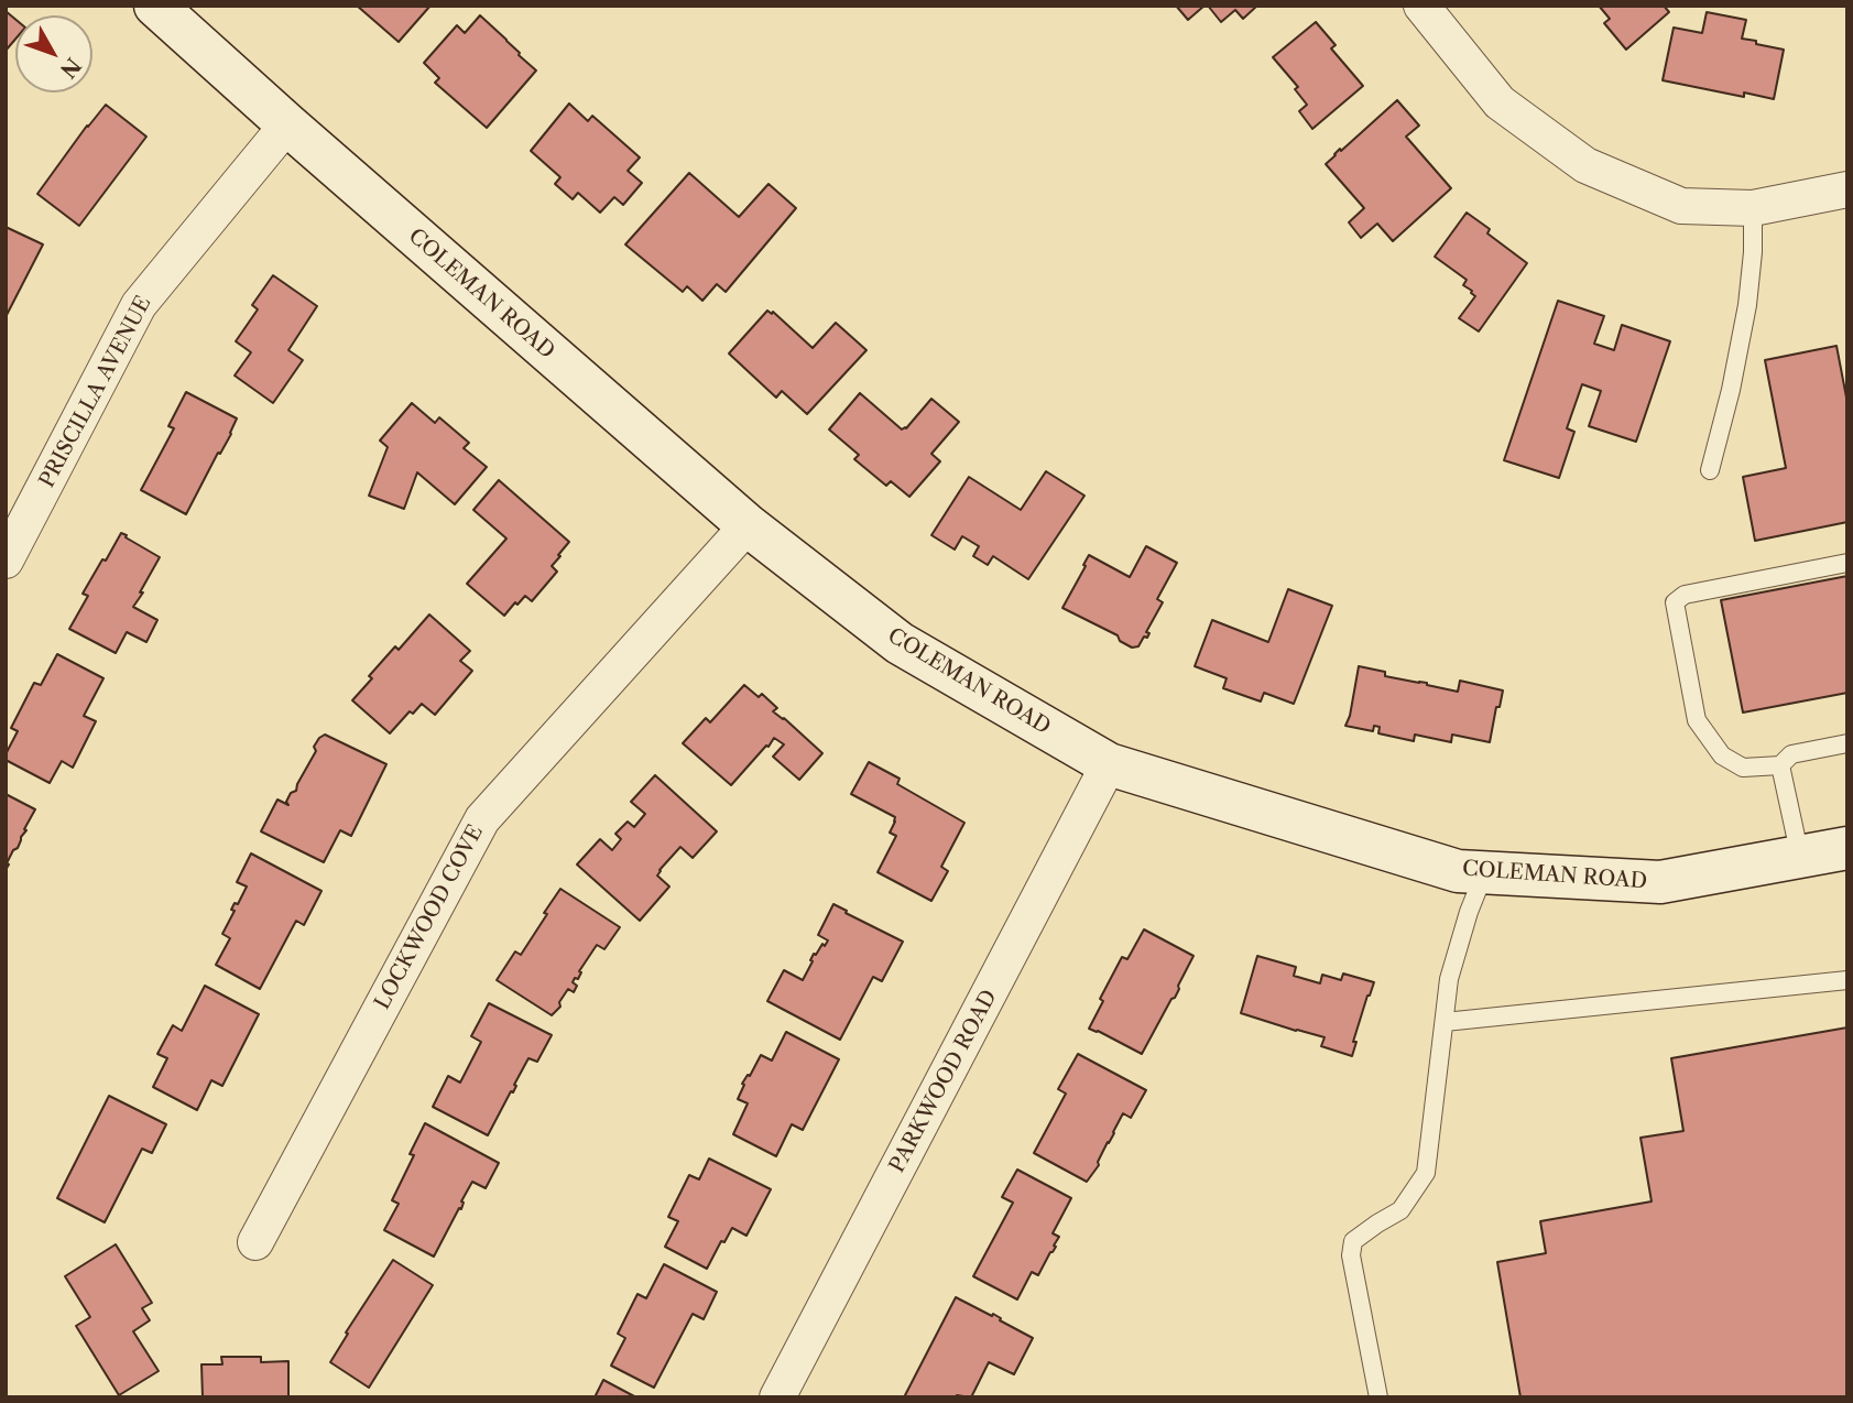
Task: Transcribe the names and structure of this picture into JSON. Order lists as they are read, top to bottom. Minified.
{"streets":{"main road":["COLEMAN ROAD"],"street":["PRISCILLA AVENUE","LOCKWOOD COVE","PARKWOOD ROAD"]},"crossings":[["COLEMAN ROAD","PRISCILLA AVENUE"],["COLEMAN ROAD","LOCKWOOD COVE"],["COLEMAN ROAD","PARKWOOD ROAD"]],"north":"bottom right"}
